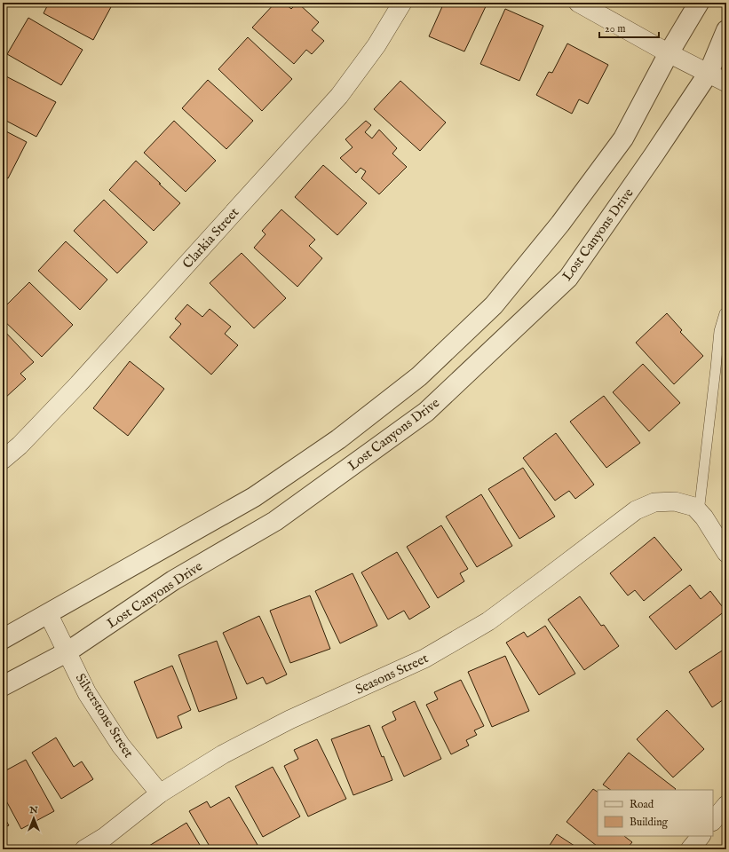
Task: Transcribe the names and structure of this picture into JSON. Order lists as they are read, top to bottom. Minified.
{"streets":{"street":["Lost Canyons Drive","Clarkia Street","Seasons Street","Silverstone Street"]},"crossings":[["Lost Canyons Drive","Silverstone Street"],["Seasons Street","Silverstone Street"]],"legend":["Road","Building"],"scale_bar":"20 m","north":"top"}
